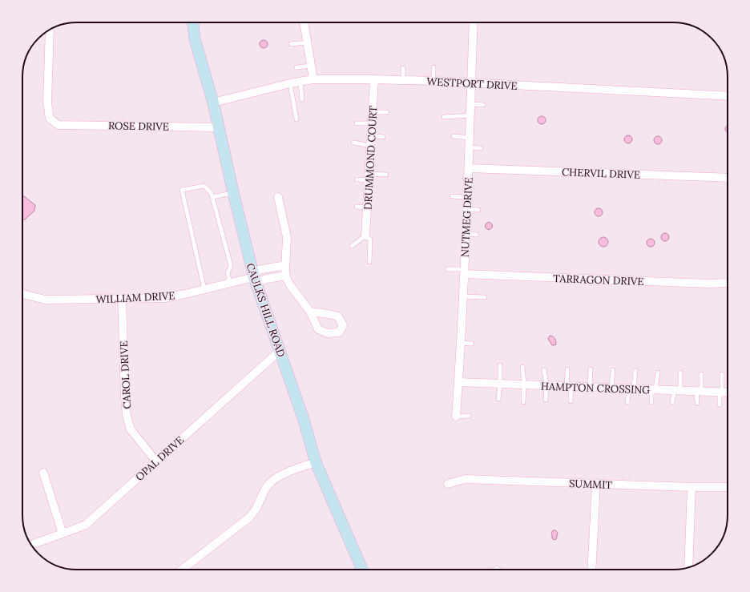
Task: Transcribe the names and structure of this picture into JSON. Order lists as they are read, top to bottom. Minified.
{"streets":{"main road":["CAULKS HILL ROAD"],"street":["WESTPORT DRIVE","ROSE DRIVE","DRUMMOND COURT","CHERVIL DRIVE","NUTMEG DRIVE","TARRAGON DRIVE","WILLIAM DRIVE","CAROL DRIVE","HAMPTON CROSSING","OPAL DRIVE","SUMMIT"]},"crossings":[["WESTPORT DRIVE","DRUMMOND COURT"],["WESTPORT DRIVE","NUTMEG DRIVE"],["WESTPORT DRIVE","CAULKS HILL ROAD"],["ROSE DRIVE","CAULKS HILL ROAD"],["CHERVIL DRIVE","NUTMEG DRIVE"],["NUTMEG DRIVE","TARRAGON DRIVE"],["NUTMEG DRIVE","HAMPTON CROSSING"],["WILLIAM DRIVE","CAULKS HILL ROAD"],["WILLIAM DRIVE","CAROL DRIVE"],["CAULKS HILL ROAD","OPAL DRIVE"],["CAROL DRIVE","OPAL DRIVE"]]}
